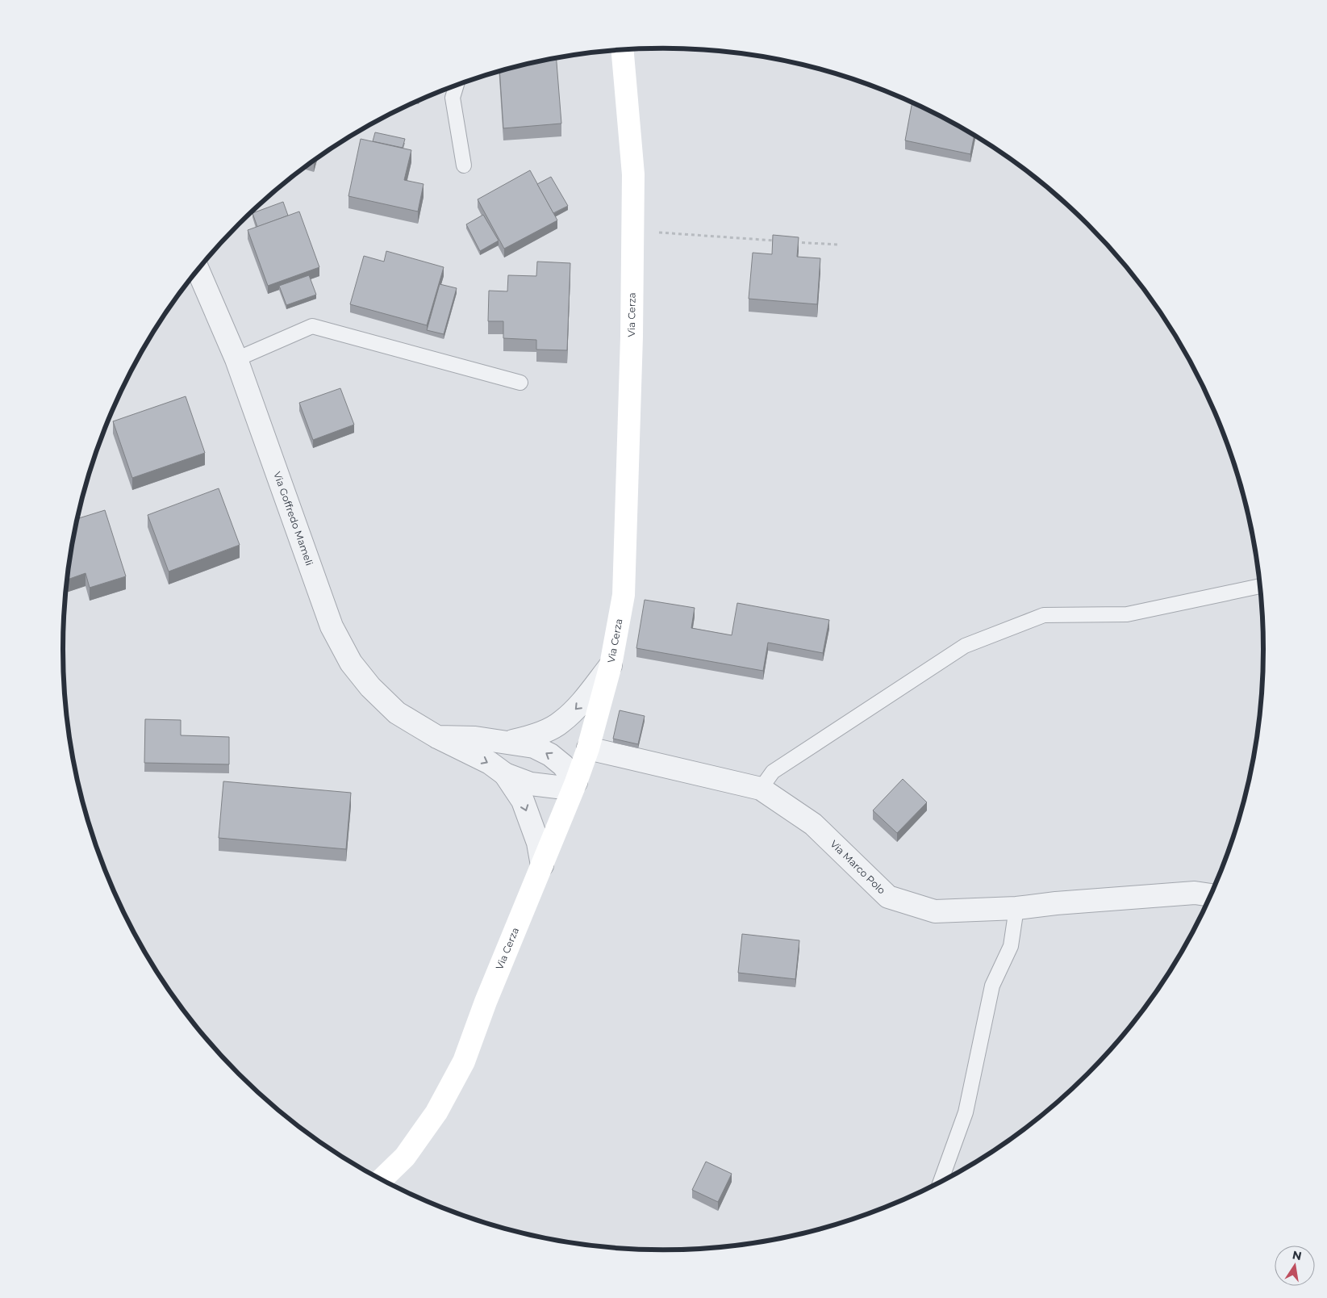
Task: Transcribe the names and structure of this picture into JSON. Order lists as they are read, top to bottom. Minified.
{"streets":{"main road":["Via Cerza"],"street":["Via Goffredo Mameli","Via Marco Polo"]},"crossings":[["Via Cerza","Via Marco Polo"]],"north":"top"}
